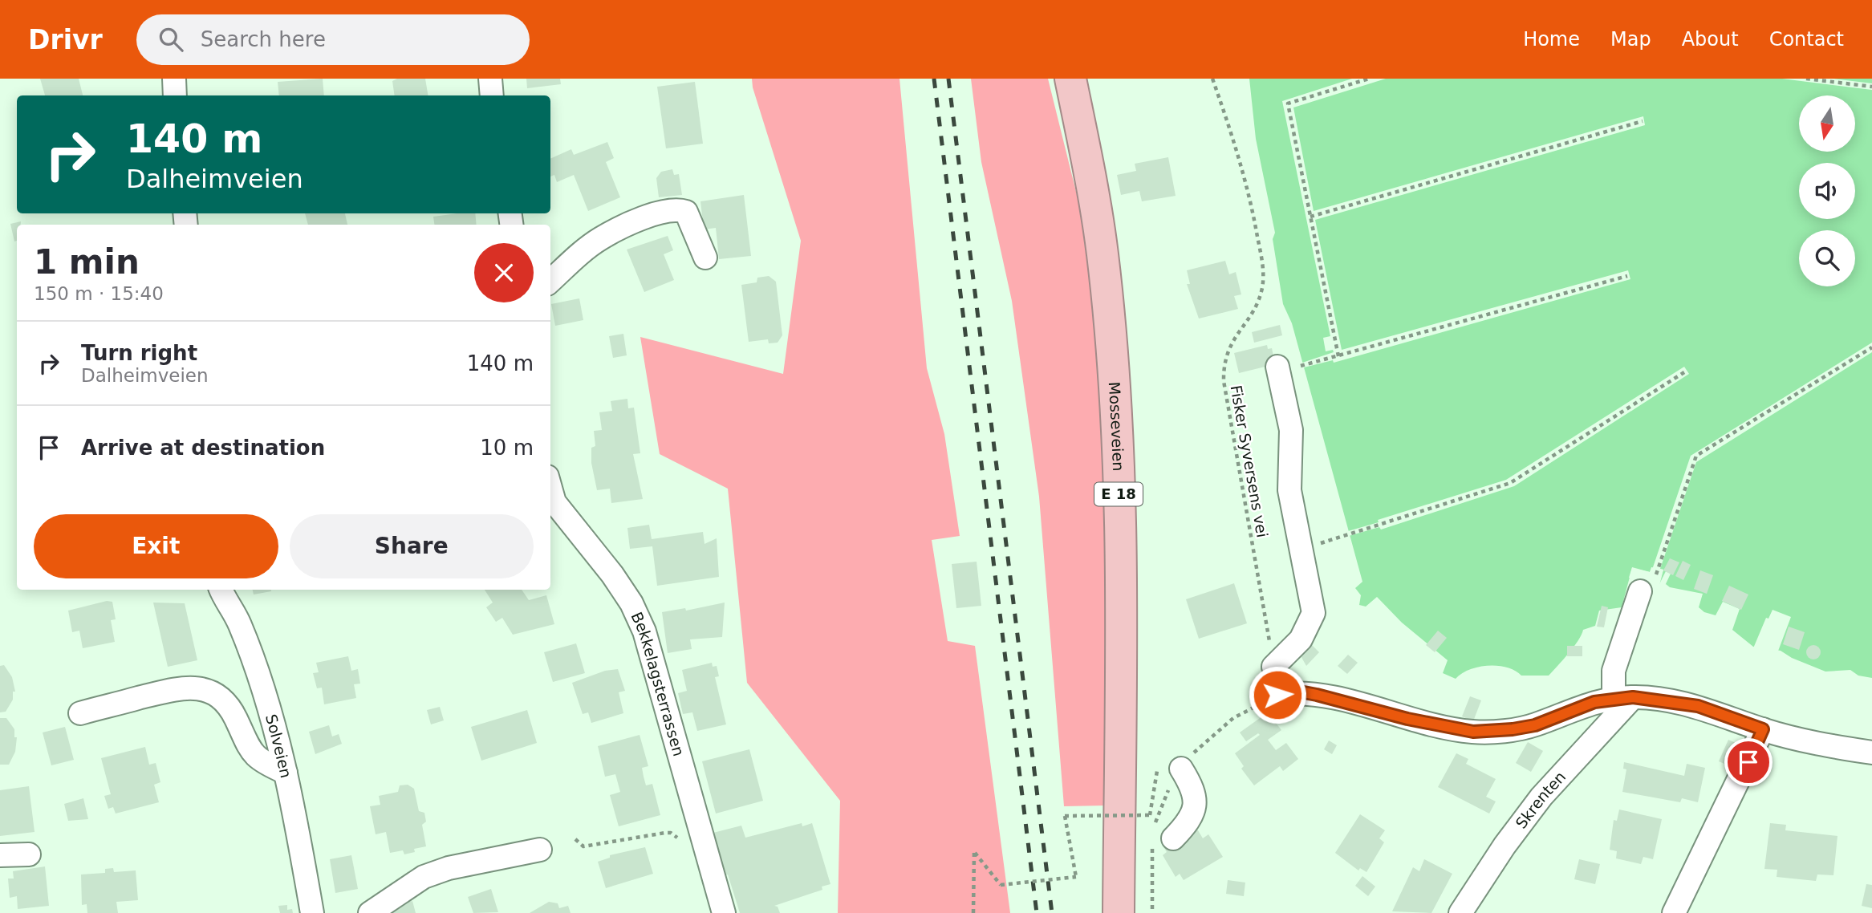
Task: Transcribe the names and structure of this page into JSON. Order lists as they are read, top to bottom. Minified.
{"streets":{"highway":["Mosseveien","E 18"],"street":["Bekkelagsterrassen","Solveien","Skrenten"],"path":["Fisker Syversens vei"]},"north":"bottom","page":{"header":"Drivr","search":"Search here","nav":["Home","Map","About","Contact"],"turn":["140 m","Dalheimveien"],"heading":["1 min","150 m · 15:40"],"list":[{"name":"Turn right","note":"Dalheimveien","value":"140 m"},{"name":"Arrive at destination","value":"10 m"}],"buttons":["Exit","Share"]}}
